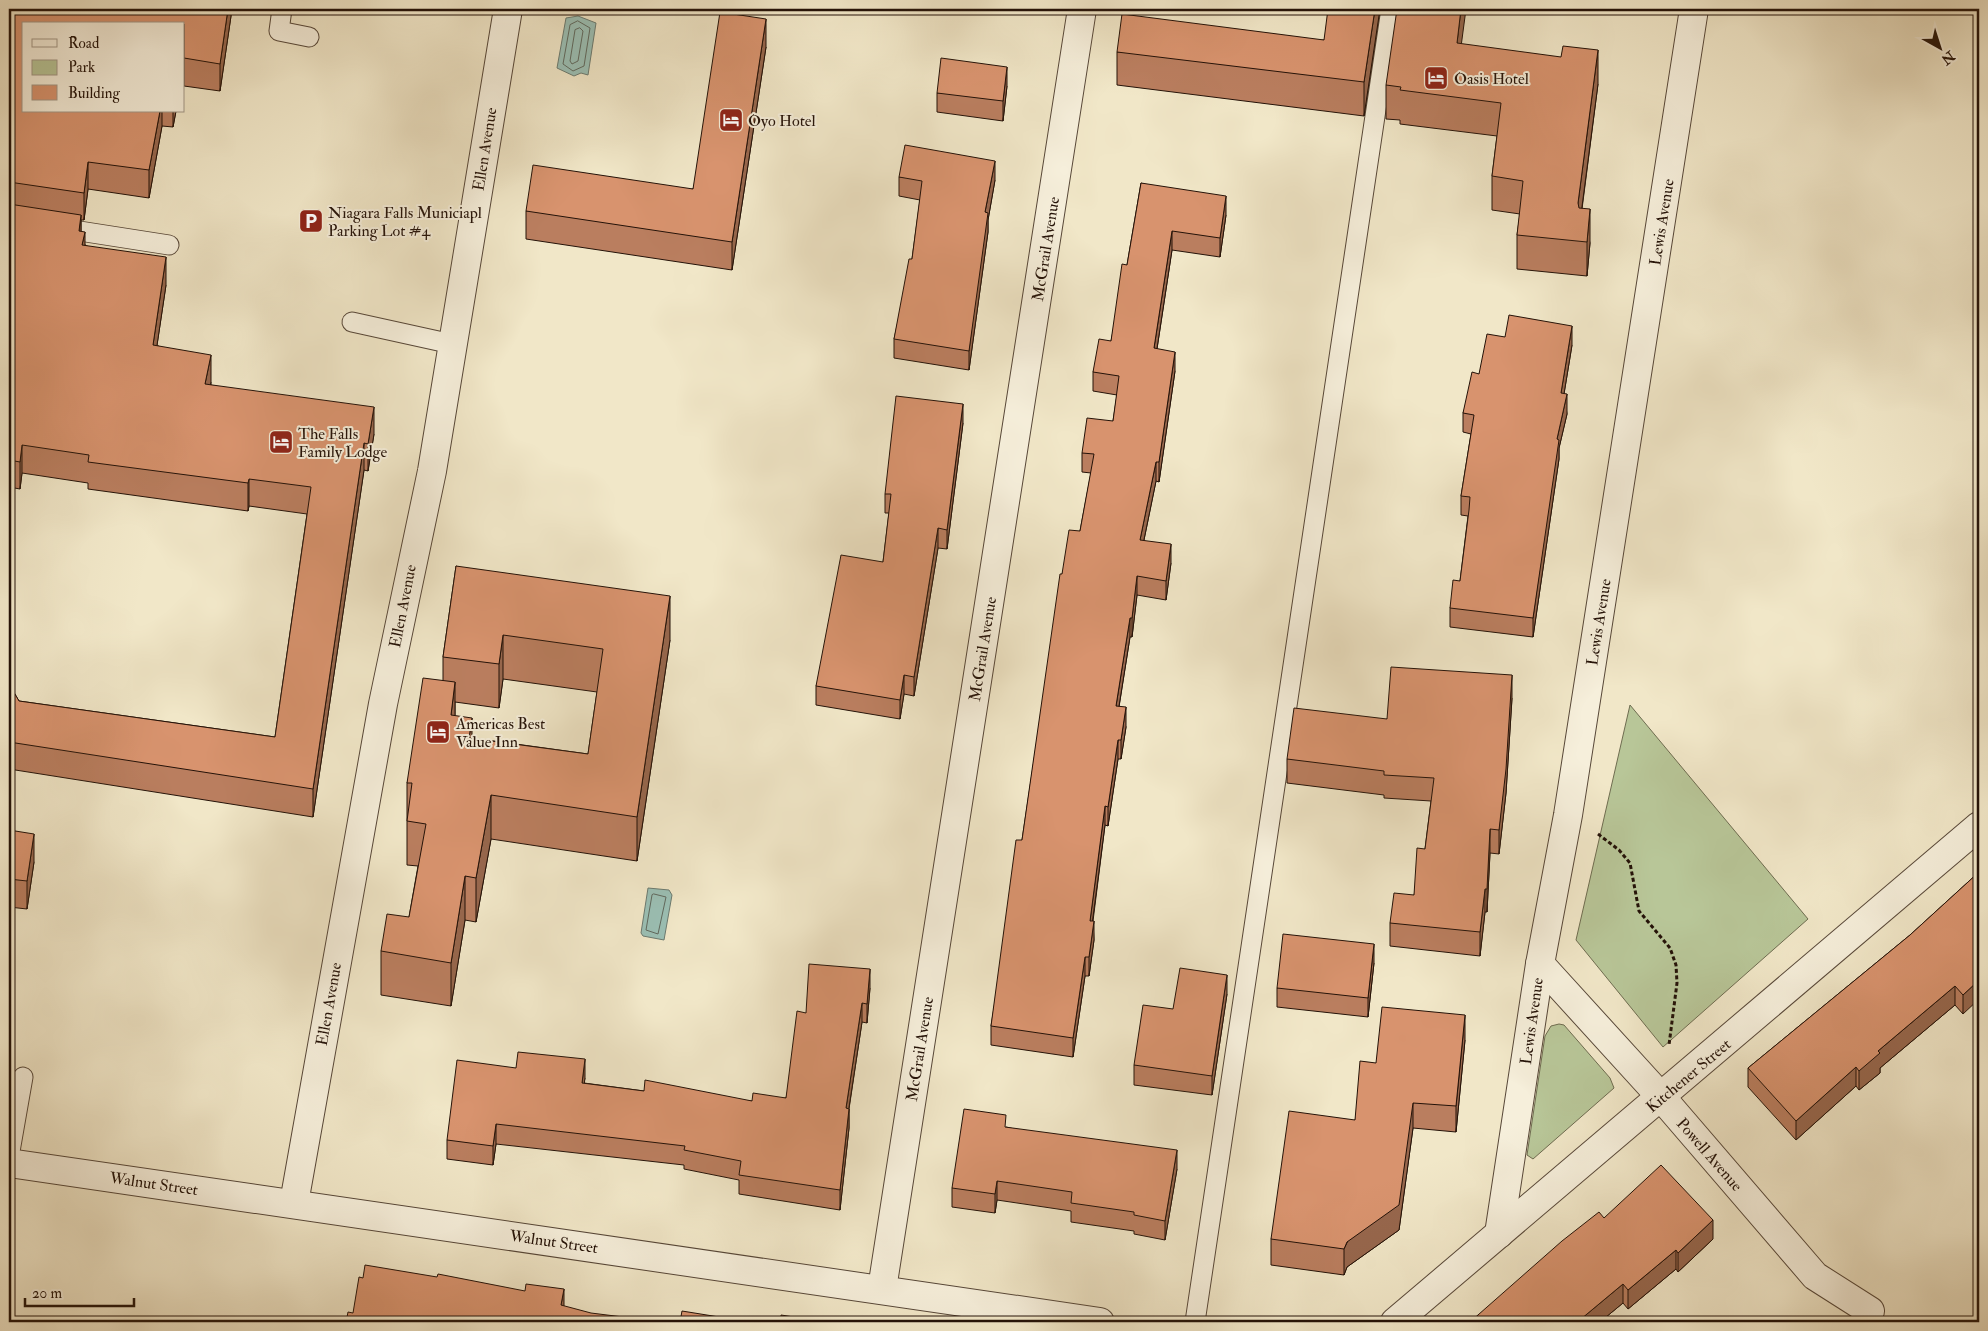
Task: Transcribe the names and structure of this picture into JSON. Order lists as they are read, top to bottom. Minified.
{"streets":{"street":["Ellen Avenue","Lewis Avenue","McGrail Avenue","Kitchener Street","Powell Avenue","Walnut Street"]},"crossings":[["Ellen Avenue","Walnut Street"],["Lewis Avenue","Kitchener Street"],["Lewis Avenue","Powell Avenue"],["McGrail Avenue","Walnut Street"],["Kitchener Street","Powell Avenue"]],"places":{"hotel":["Oasis Hotel","Oyo Hotel","The Falls Family Lodge","Americas Best Value Inn"],"parking":["Niagara Falls Municiapl Parking Lot #4"]},"legend":["Road","Park","Building"],"scale_bar":"20 m","north":"bottom right"}
